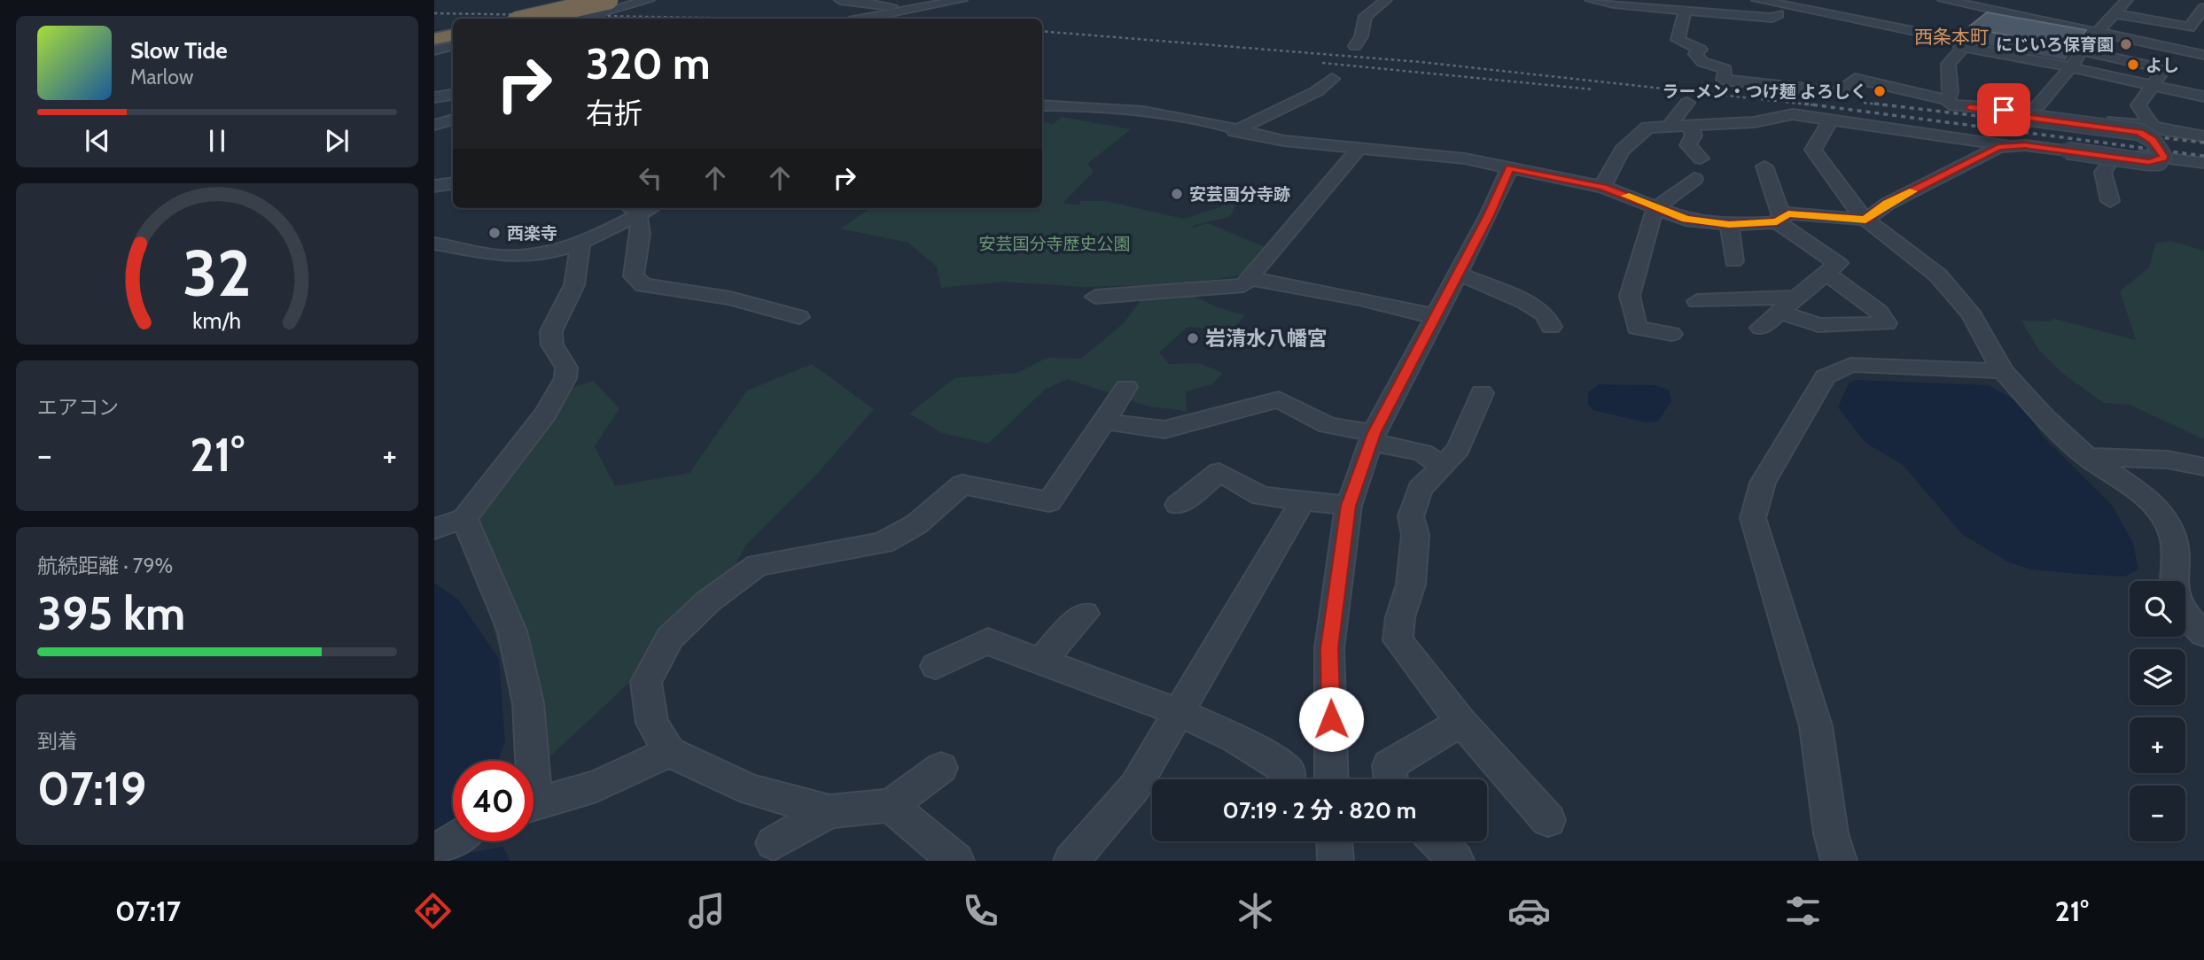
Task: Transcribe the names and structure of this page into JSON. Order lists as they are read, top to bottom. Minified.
{"districts":["西条本町"],"parks":["安芸国分寺歴史公園"],"places":["にじいろ保育園","よし","ラーメン・つけ麺 よろしく","安芸国分寺跡","西楽寺","岩清水八幡宮"],"page":{"turn":["320 m","右折"],"song":["Slow Tide","Marlow"],"tile":["エアコン",["航続距離 · 79%","395 km"],["到着","07:19"]],"heat":["−","21°","+"],"map_buttons":["+","−"],"limit":"40","trip":"07:19 · 2 分 · 820 m","tabs":["07:17","21°"],"gauge":["32","km/h"]}}
